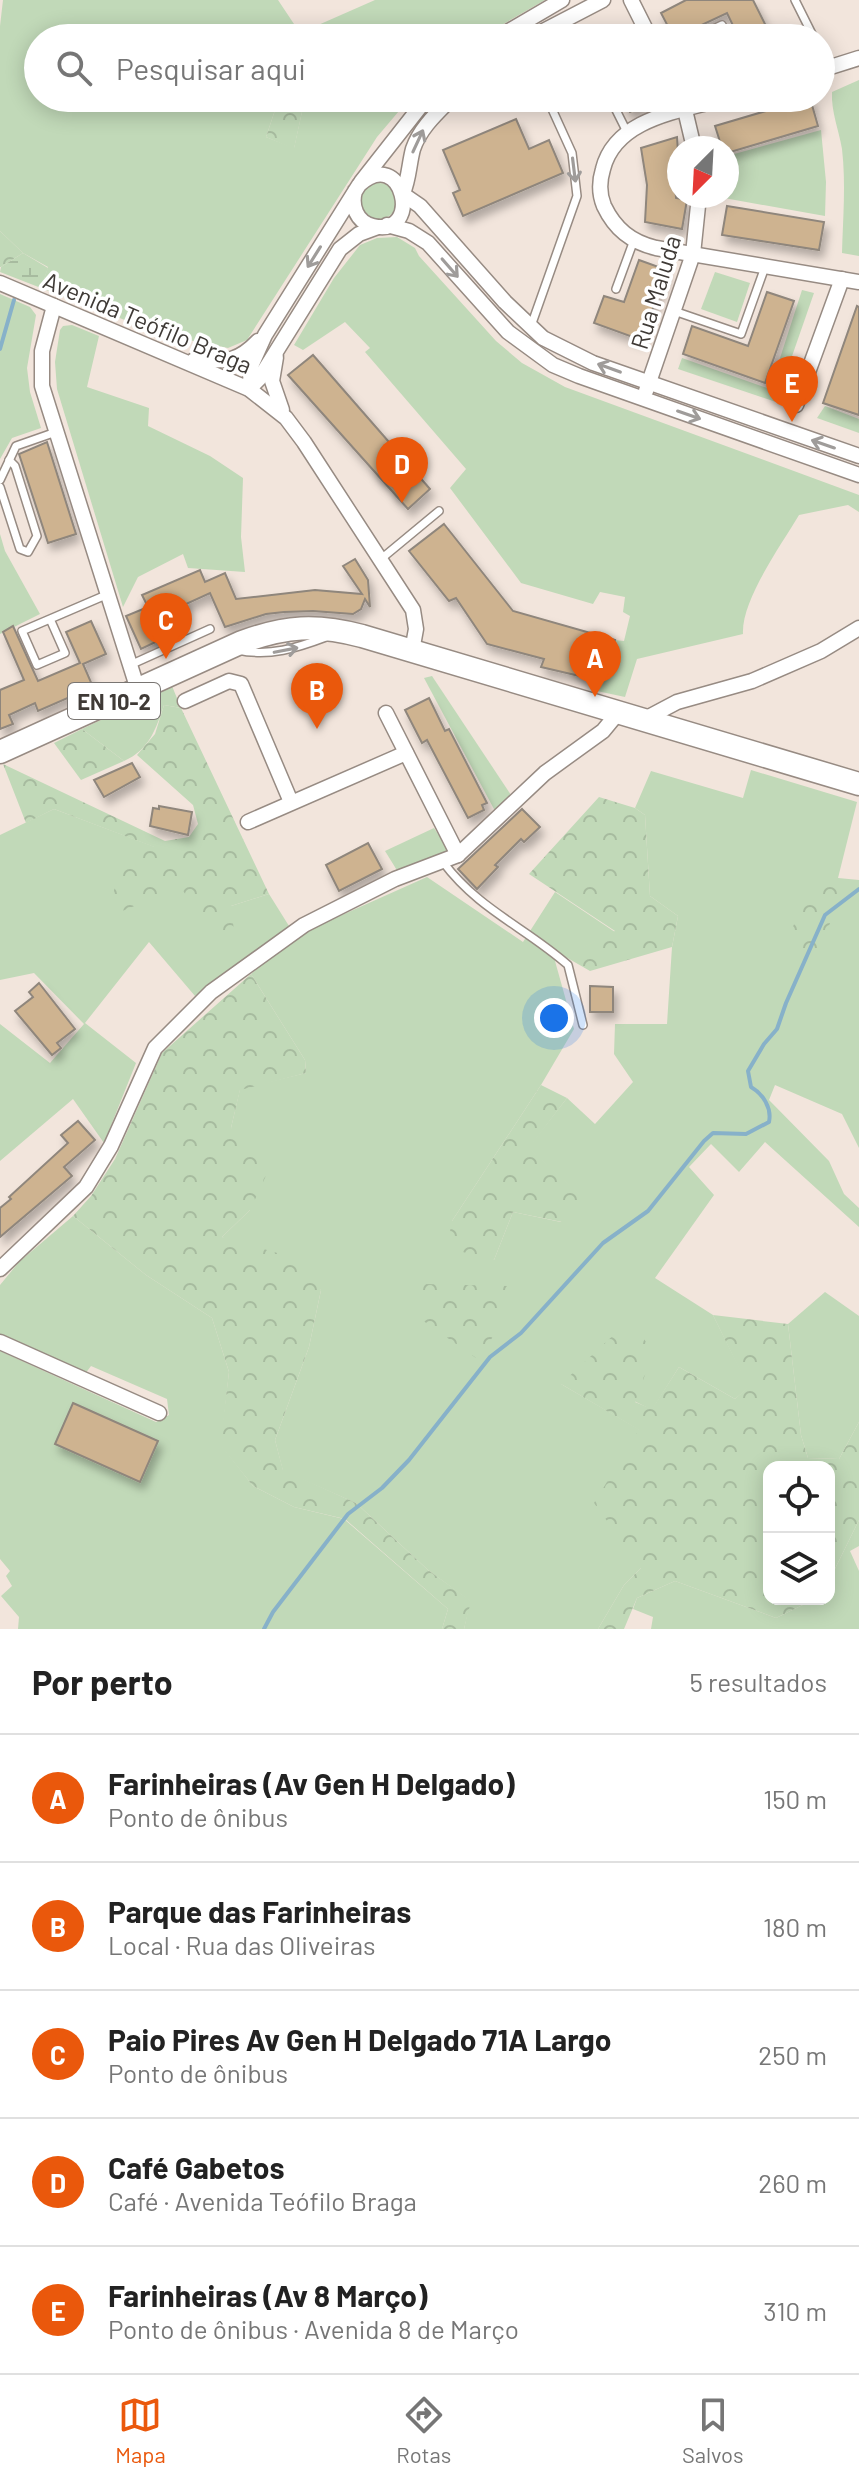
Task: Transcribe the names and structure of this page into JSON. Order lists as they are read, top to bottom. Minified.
{"streets":{"main road":["EN 10-2"],"street":["Rua Maluda","Avenida Teófilo Braga"]},"crossings":[["Avenida Teófilo Braga","EN 10-2"]],"north":"bottom left","page":{"search":"Pesquisar aqui","pins":["E","D","C","A","B"],"heading":["Por perto","5 resultados"],"list":[{"mark":"A","name":"Farinheiras (Av Gen H Delgado)","note":"Ponto de ônibus","value":"150 m"},{"mark":"B","name":"Parque das Farinheiras","note":"Local · Rua das Oliveiras","value":"180 m"},{"mark":"C","name":"Paio Pires Av Gen H Delgado 71A Largo","note":"Ponto de ônibus","value":"250 m"},{"mark":"D","name":"Café Gabetos","note":"Café · Avenida Teófilo Braga","value":"260 m"},{"mark":"E","name":"Farinheiras (Av 8 Março)","note":"Ponto de ônibus · Avenida 8 de Março","value":"310 m"}],"nav":["Mapa","Rotas","Salvos"]}}
